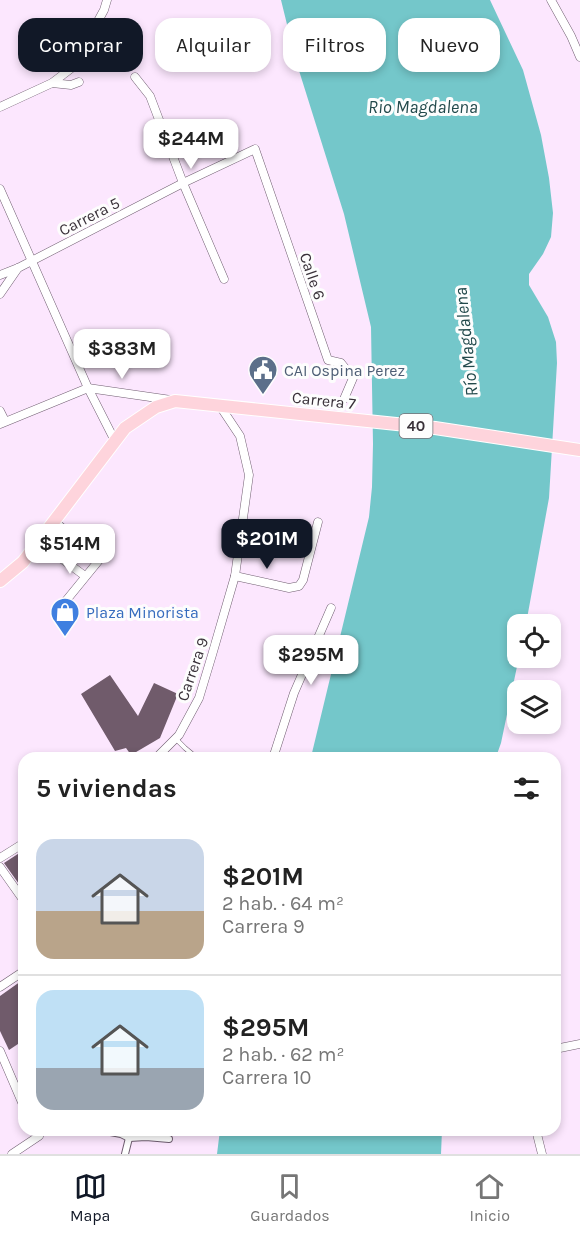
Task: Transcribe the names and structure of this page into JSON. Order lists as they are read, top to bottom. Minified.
{"streets":{"main road":["Carrera 7","40"],"street":["Carrera 5","Calle 6","Carrera 9"]},"crossings":[["Carrera 5","Calle 6"],["Carrera 7","Carrera 9"]],"water":["Rio Magdalena","Río Magdalena"],"places":{"public building":["CAI Ospina Perez"],"shop":["Plaza Minorista"]},"page":{"chip":["Comprar","Alquilar","Filtros","Nuevo"],"price":["$244M","$383M","$201M","$514M","$295M"],"heading":"5 viviendas","list":[{"name":"$201M","note":"2 hab. · 64 m² · Carrera 9"},{"name":"$295M","note":"2 hab. · 62 m² · Carrera 10"}],"tabs":["Mapa","Guardados","Inicio"]}}
